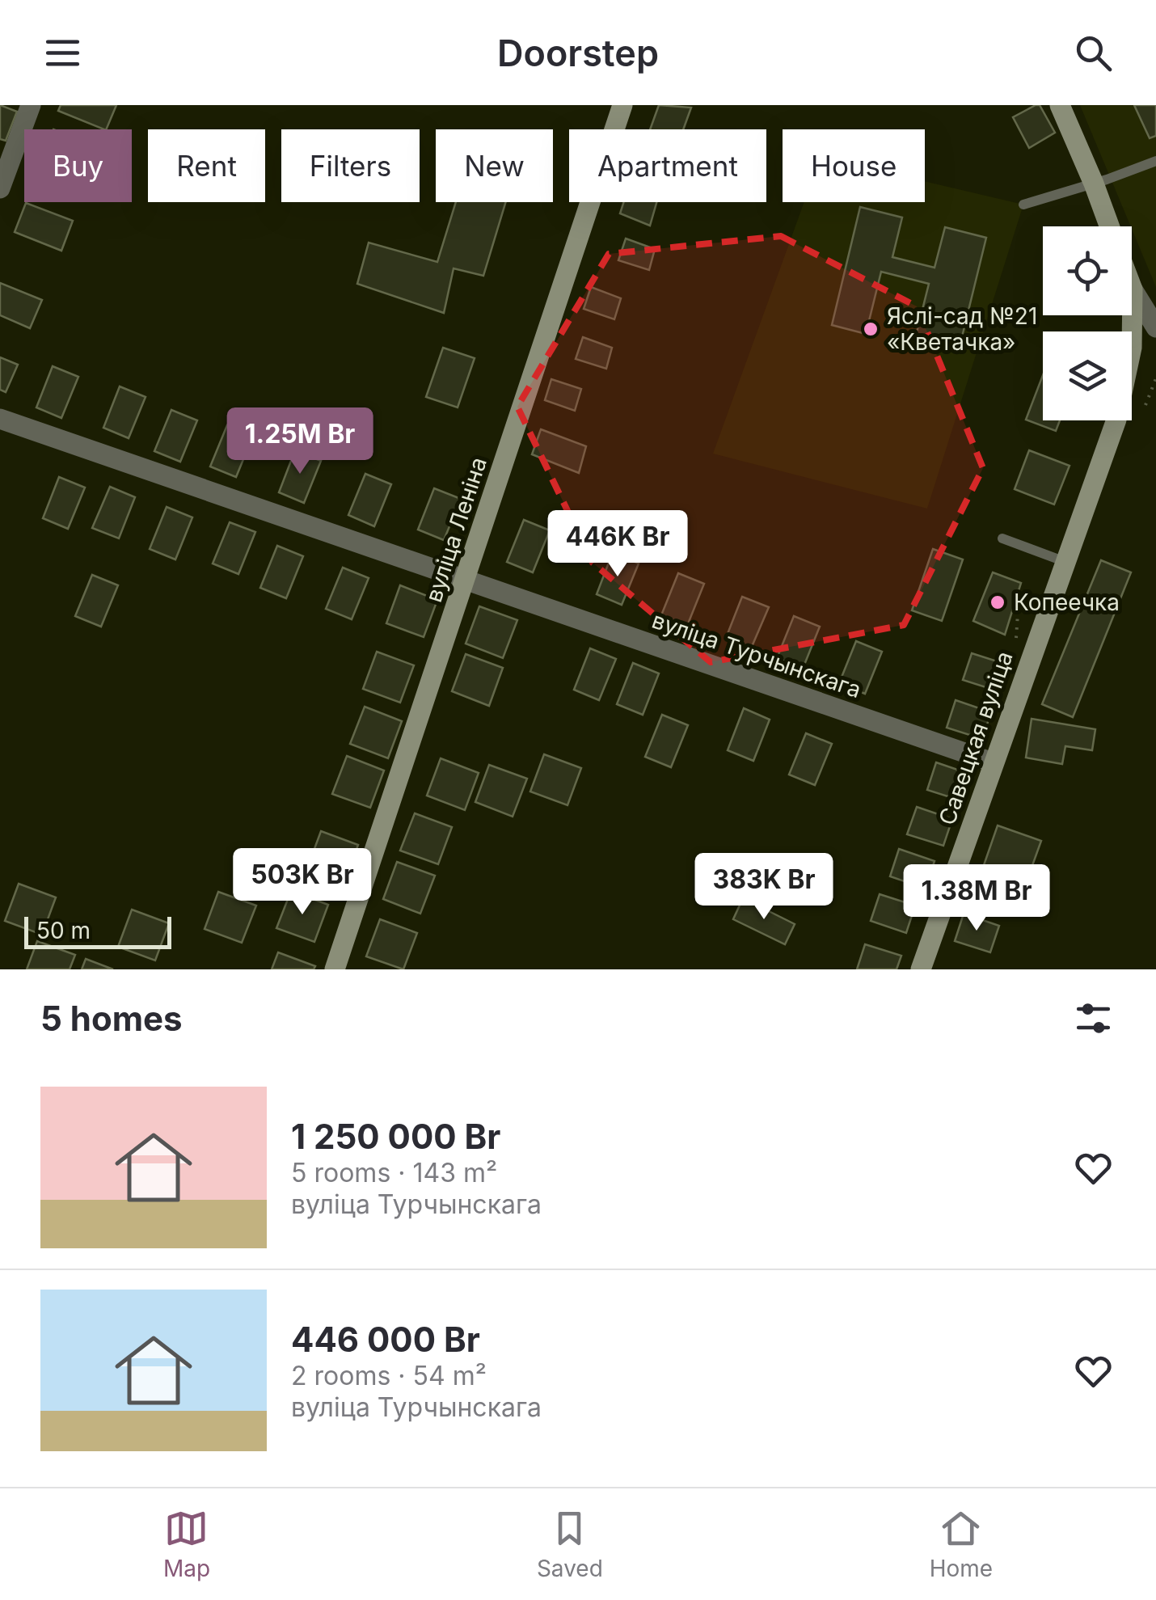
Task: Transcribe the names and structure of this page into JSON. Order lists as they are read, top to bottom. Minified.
{"streets":{"street":["вуліца Леніна","вуліца Турчынскага","Савецкая вуліца"]},"crossings":[["вуліца Леніна","вуліца Турчынскага"],["вуліца Турчынскага","Савецкая вуліца"]],"places":["Яслі-сад №21 «Кветачка»","Копеечка"],"scale_bar":"50 m","page":{"header":"Doorstep","chip":["Buy","Rent","Filters","New","Apartment","House"],"price":["1.25M Br","446K Br","503K Br","383K Br","1.38M Br"],"scale":"50 m","heading":"5 homes","list":[{"name":"1 250 000 Br","note":"5 rooms · 143 m² · вуліца Турчынскага"},{"name":"446 000 Br","note":"2 rooms · 54 m² · вуліца Турчынскага"}],"tabs":["Map","Saved","Home"]}}
